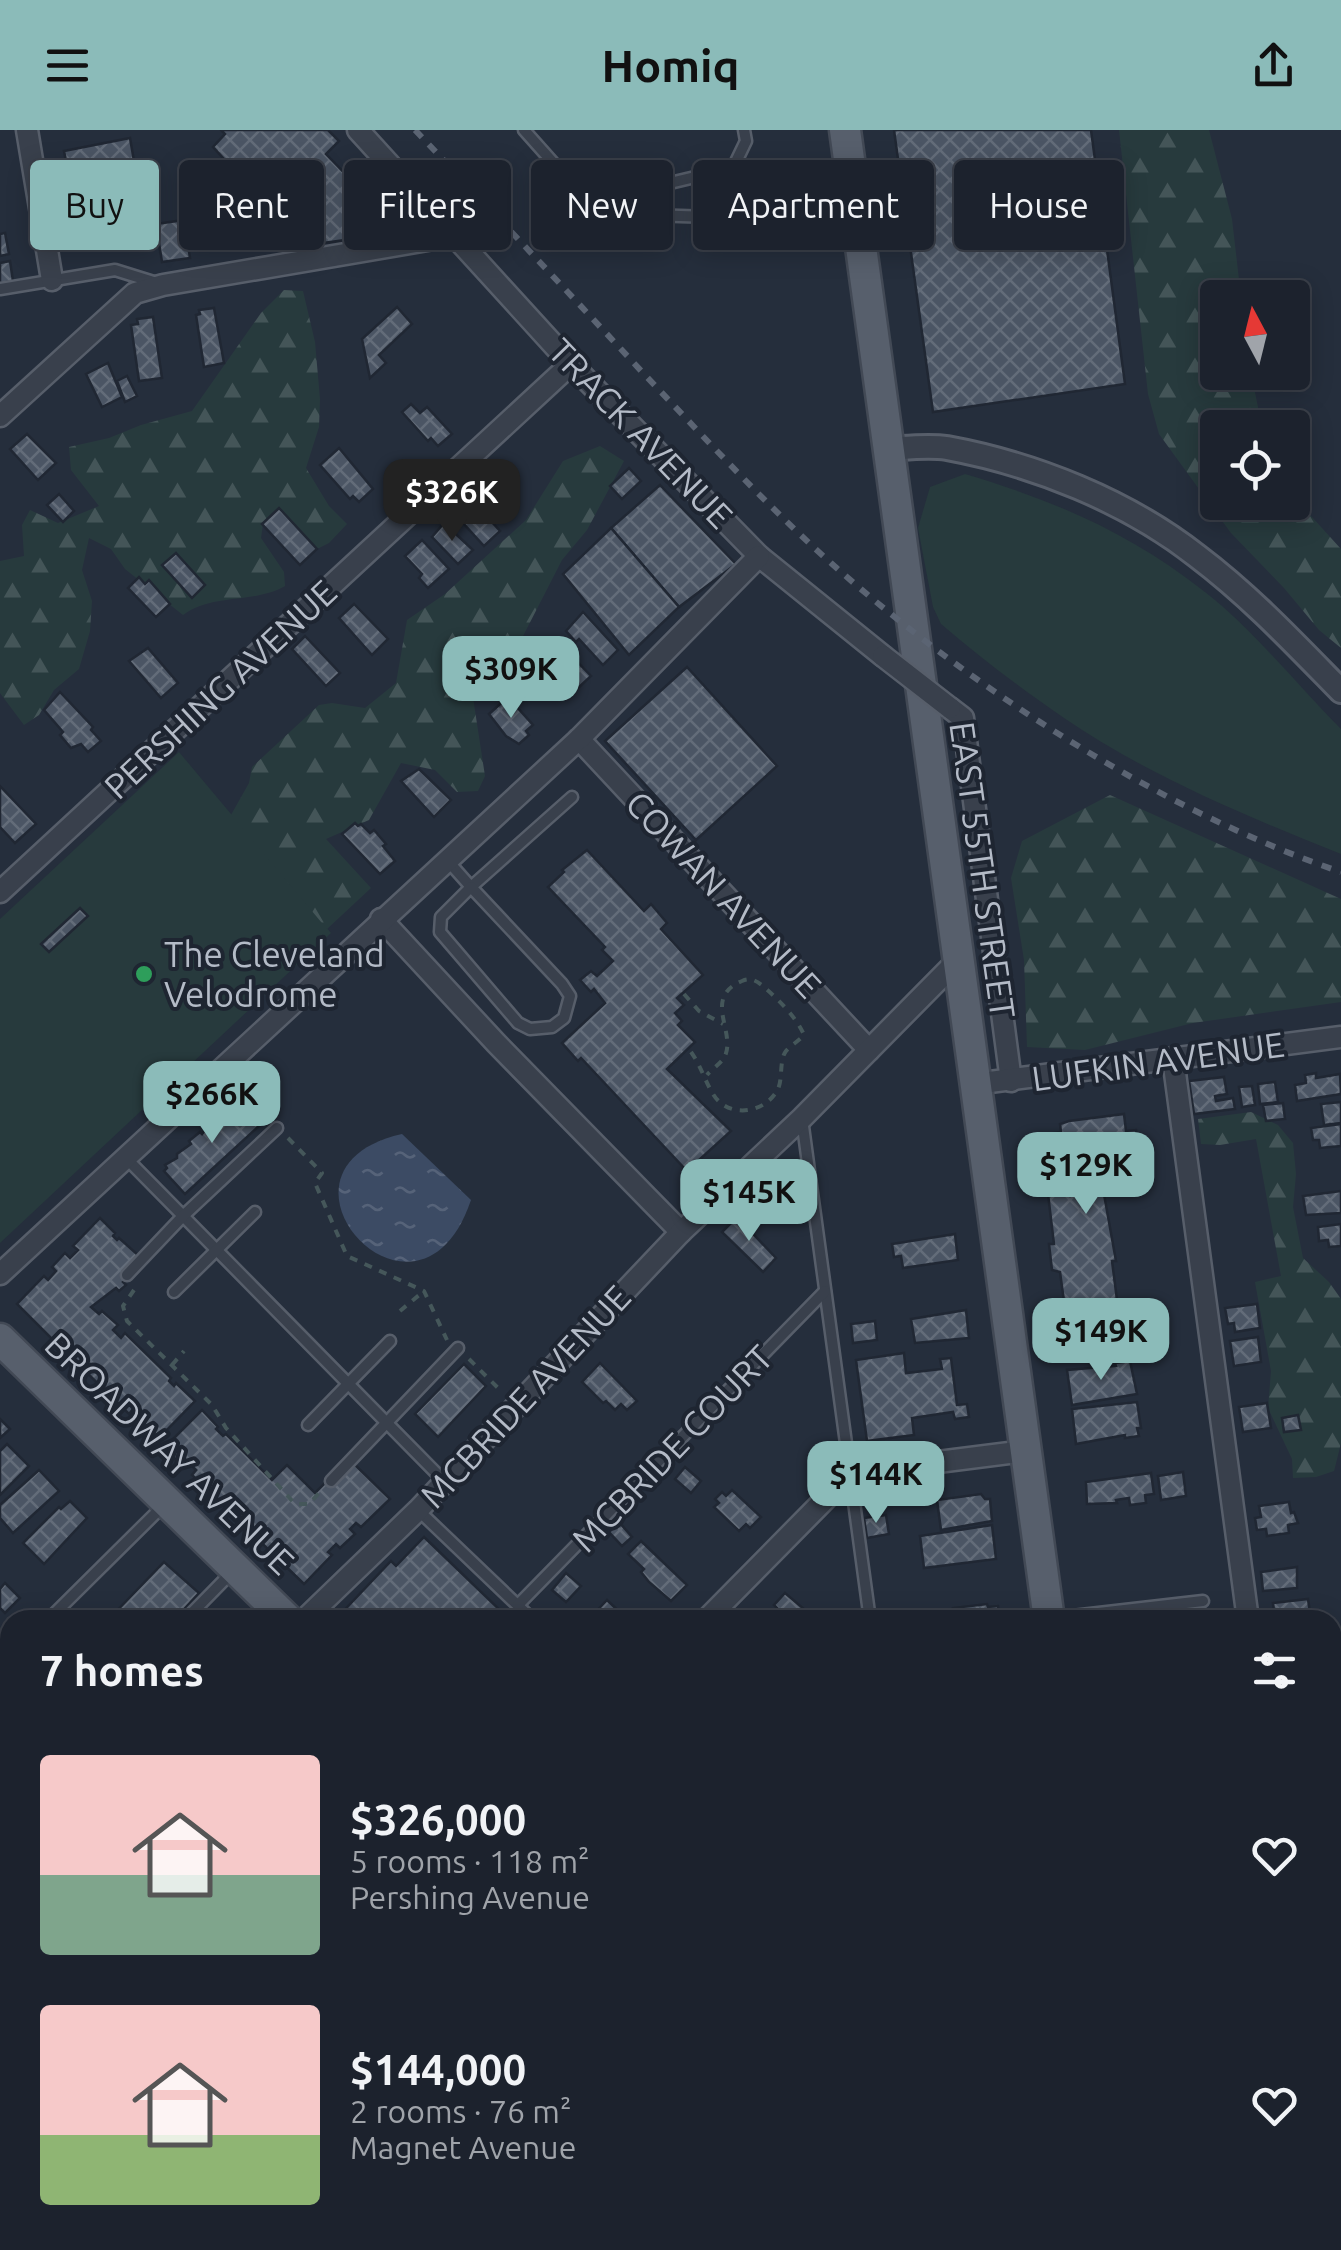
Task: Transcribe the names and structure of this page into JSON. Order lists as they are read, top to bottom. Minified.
{"streets":{"main road":["EAST 55TH STREET","BROADWAY AVENUE"],"street":["TRACK AVENUE","PERSHING AVENUE","COWAN AVENUE","LUFKIN AVENUE","MCBRIDE AVENUE"],"lane":["MCBRIDE COURT"]},"crossings":[["TRACK AVENUE","PERSHING AVENUE"],["TRACK AVENUE","LUFKIN AVENUE"],["EAST 55TH STREET","LUFKIN AVENUE"],["EAST 55TH STREET","MCBRIDE AVENUE"],["COWAN AVENUE","MCBRIDE AVENUE"]],"places":["The Cleveland Velodrome"],"north":"top","page":{"header":"Homiq","chip":["Buy","Rent","Filters","New","Apartment","House"],"price":["$326K","$309K","$266K","$129K","$145K","$149K","$144K"],"heading":"7 homes","list":[{"name":"$326,000","note":"5 rooms · 118 m² · Pershing Avenue"},{"name":"$144,000","note":"2 rooms · 76 m² · Magnet Avenue"}]}}
